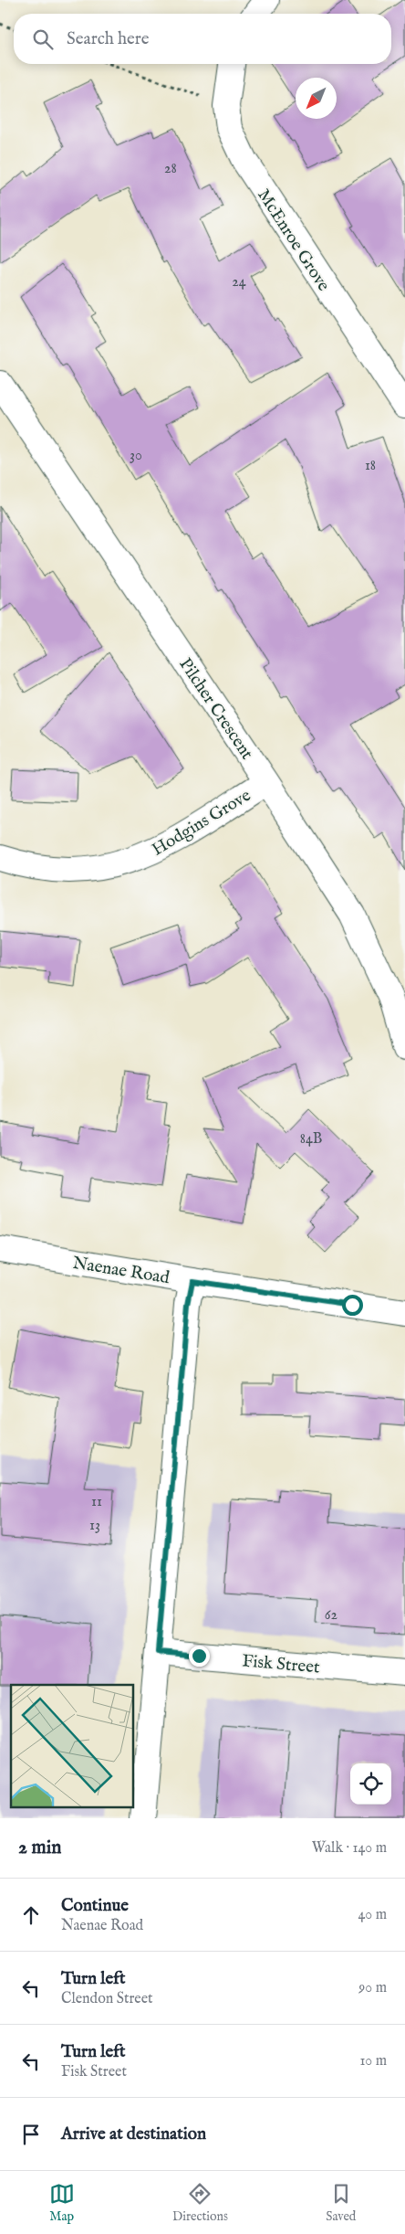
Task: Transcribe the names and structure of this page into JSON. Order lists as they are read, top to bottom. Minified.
{"streets":{"street":["McEnroe Grove","Pilcher Crescent","Hodgins Grove","Naenae Road","Fisk Street"]},"crossings":[["Pilcher Crescent","Hodgins Grove"]],"house_numbers":["28","24","30","18","84B","11","13","62"],"north":"bottom left","page":{"search":"Search here","heading":["2 min","Walk · 140 m"],"list":[["Continue","Naenae Road","40 m"],["Turn left","Clendon Street","90 m"],["Turn left","Fisk Street","10 m"],"Arrive at destination"],"nav":["Map","Directions","Saved"]}}
